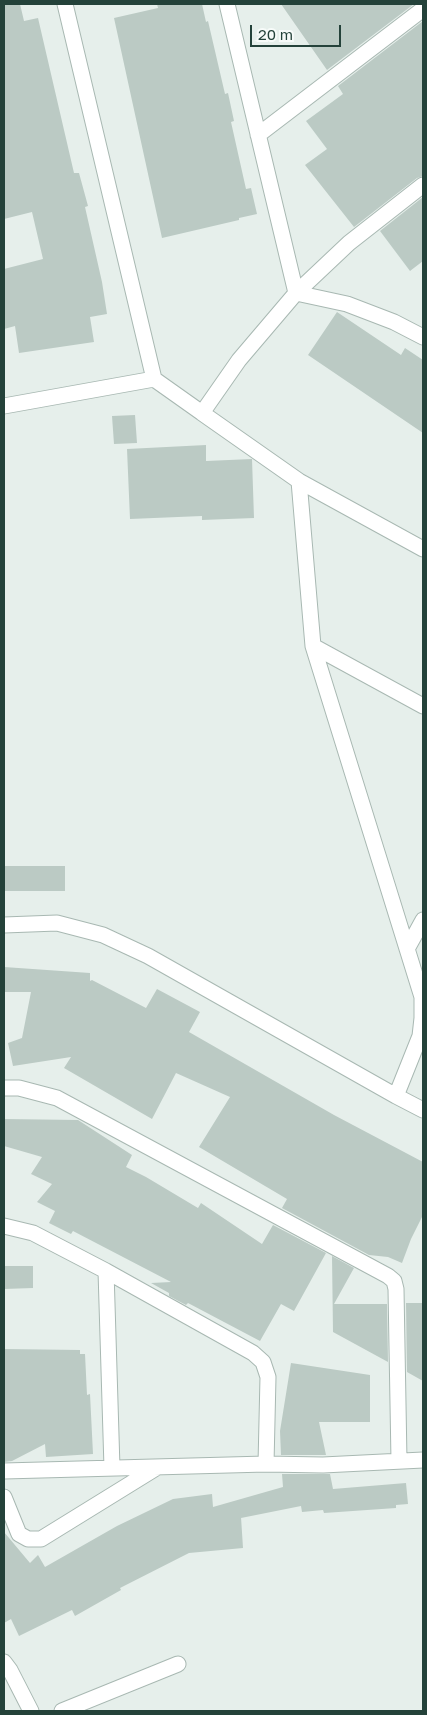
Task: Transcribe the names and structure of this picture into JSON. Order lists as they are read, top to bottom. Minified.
{"scale_bar":"20 m"}
